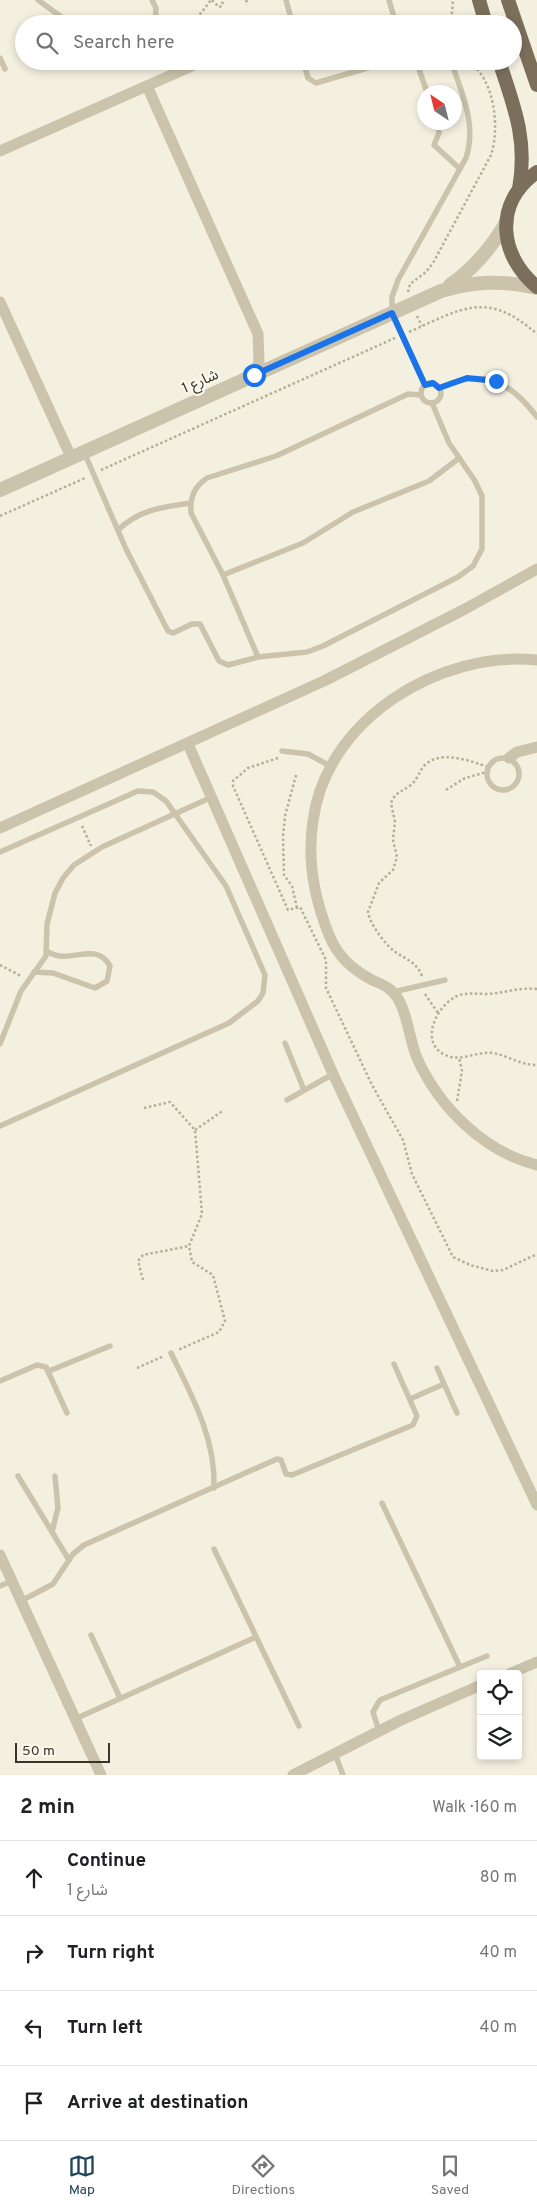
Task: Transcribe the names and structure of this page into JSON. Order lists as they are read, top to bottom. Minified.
{"streets":{"street":["شارع 1"]},"scale_bar":"50 m","north":"top left","page":{"search":"Search here","scale":"50 m","heading":["2 min","Walk · 160 m"],"list":[["Continue","شارع 1","80 m"],["Turn right","40 m"],["Turn left","40 m"],"Arrive at destination"],"nav":["Map","Directions","Saved"]}}
